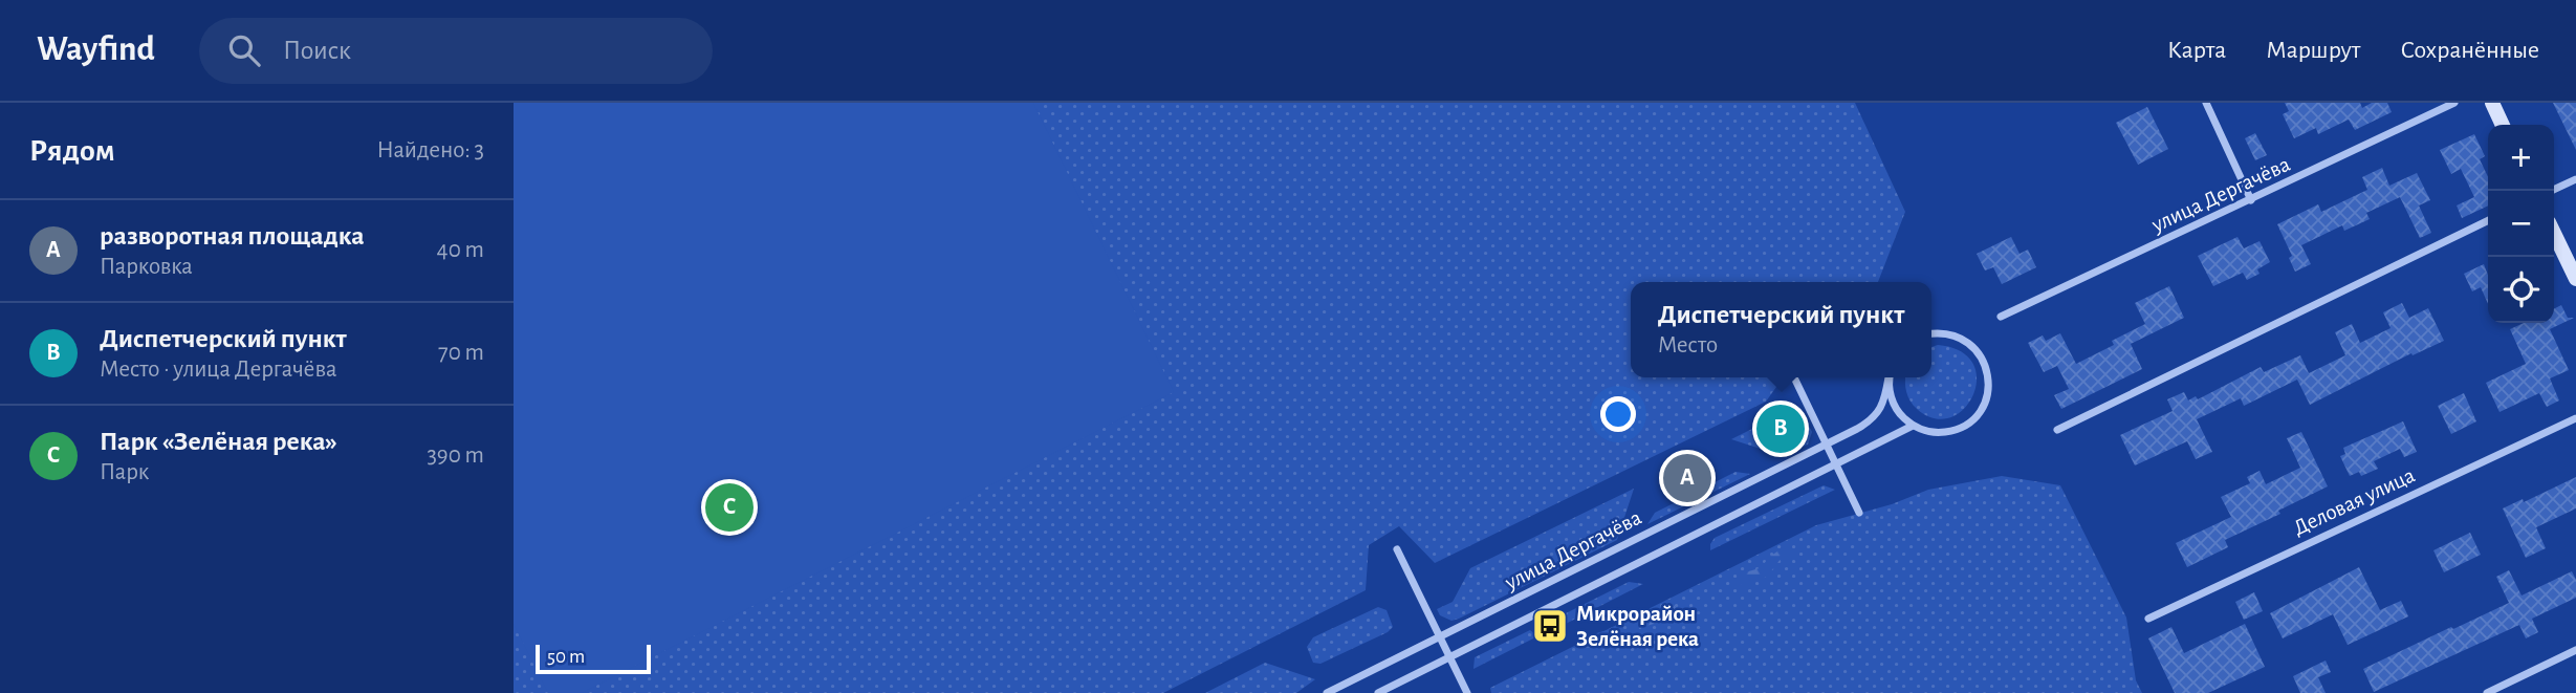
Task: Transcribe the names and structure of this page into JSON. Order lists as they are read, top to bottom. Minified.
{"streets":{"street":["улица Дергачёва","Деловая улица"]},"places":{"bus stop":["Микрорайон Зелёная река"]},"scale_bar":"50 m","page":{"header":"Wayfind","search":"Поиск","nav":["Карта","Маршрут","Сохранённые"],"heading":["Рядом","Найдено: 3"],"map_buttons":["+","−"],"list":[{"mark":"A","name":"разворотная площадка","note":"Парковка","value":"40 m"},{"mark":"B","name":"Диспетчерский пункт","note":"Место · улица Дергачёва","value":"70 m"},{"mark":"C","name":"Парк «Зелёная река»","note":"Парк","value":"390 m"}],"popup":["Диспетчерский пункт","Место"],"pins":["B","A","C"],"scale":"50 m"}}
